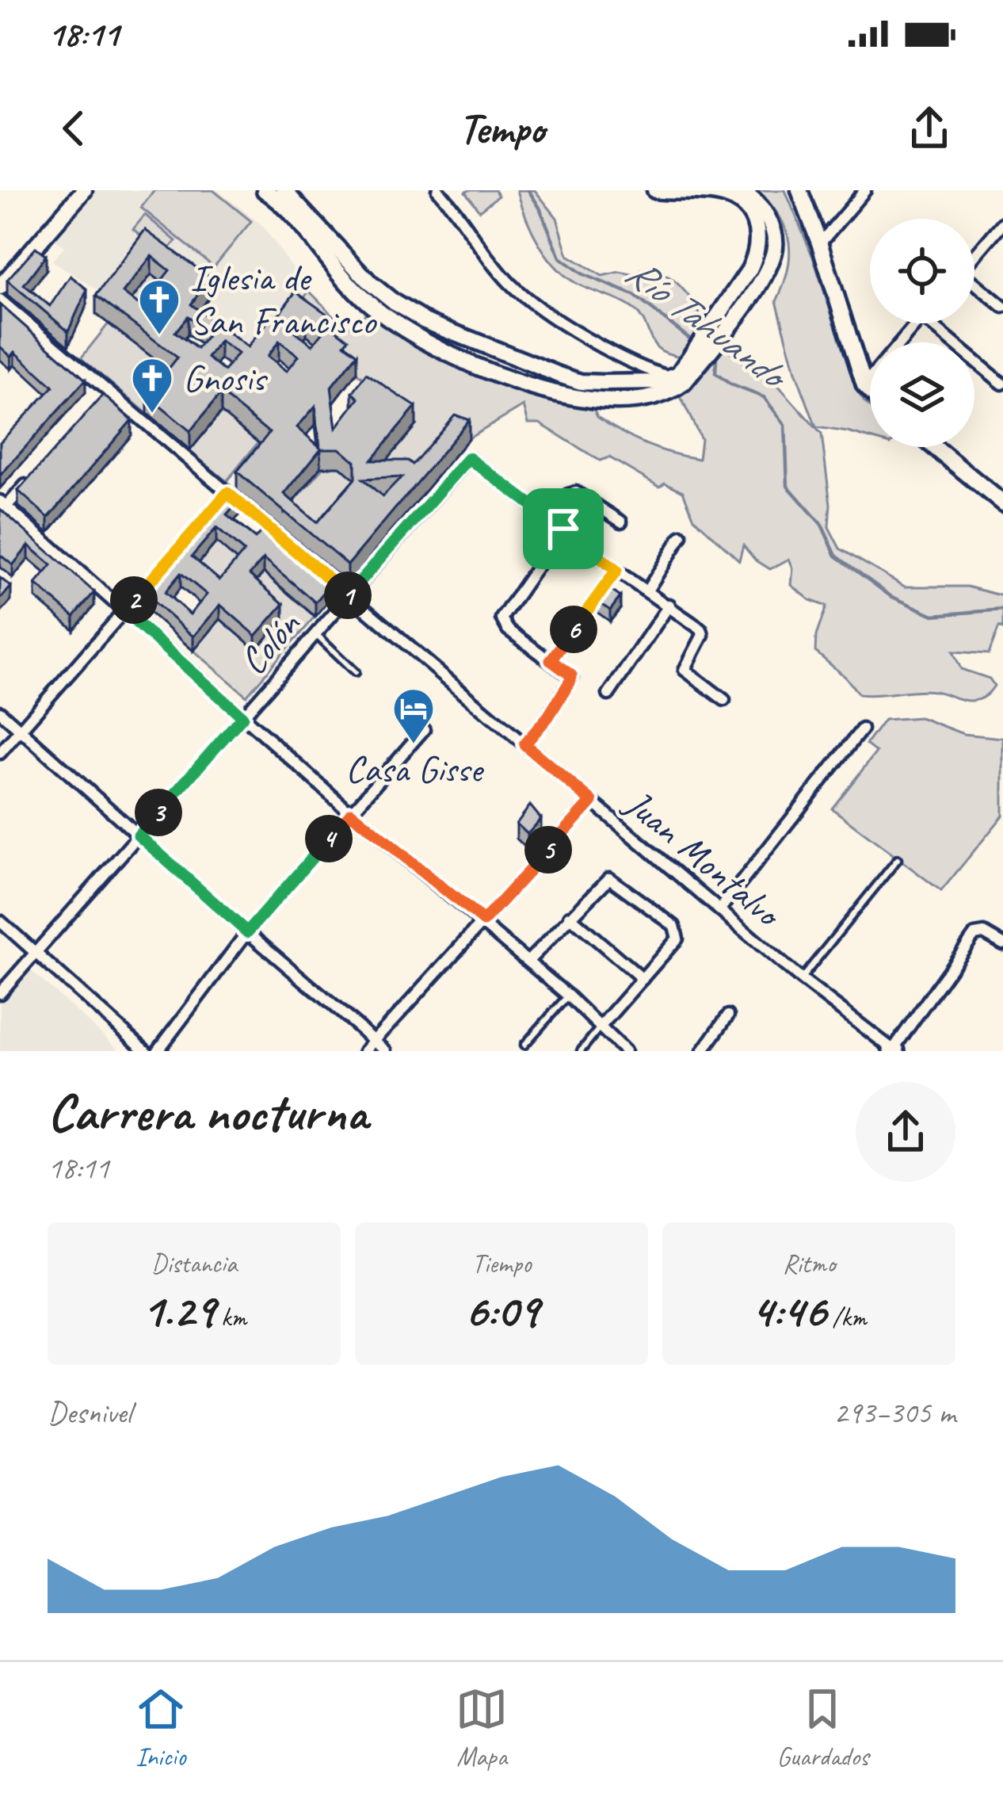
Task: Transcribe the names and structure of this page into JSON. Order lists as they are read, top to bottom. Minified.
{"streets":{"street":["Colón","Juan Montalvo"]},"crossings":[["Colón","Juan Montalvo"]],"water":["Río Tahuando"],"places":{"church":["Iglesia de San Francisco","Gnosis"],"hotel":["Casa Gisse"]},"page":{"status":"18:11","header":"Tempo","pins":["1","2","6","3","4","5"],"heading":["Carrera nocturna","18:11"],"stats":[["Distancia","1.29 km"],["Tiempo","6:09"],["Ritmo","4:46 /km"]],"chart":["Desnivel","293–305 m"],"tabs":["Inicio","Mapa","Guardados"]}}
